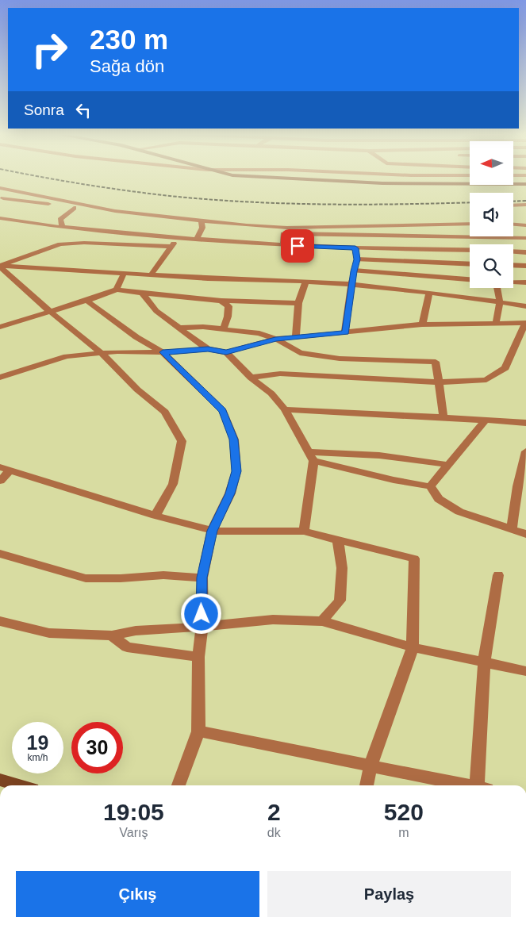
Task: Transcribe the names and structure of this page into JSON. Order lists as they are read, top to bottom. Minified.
{"north":"left","page":{"turn":["230 m","Sağa dön"],"then":"Sonra","speed":"19 km/h","limit":"30","eta":["19:05","Varış","2","dk","520","m"],"buttons":["Çıkış","Paylaş"]}}
